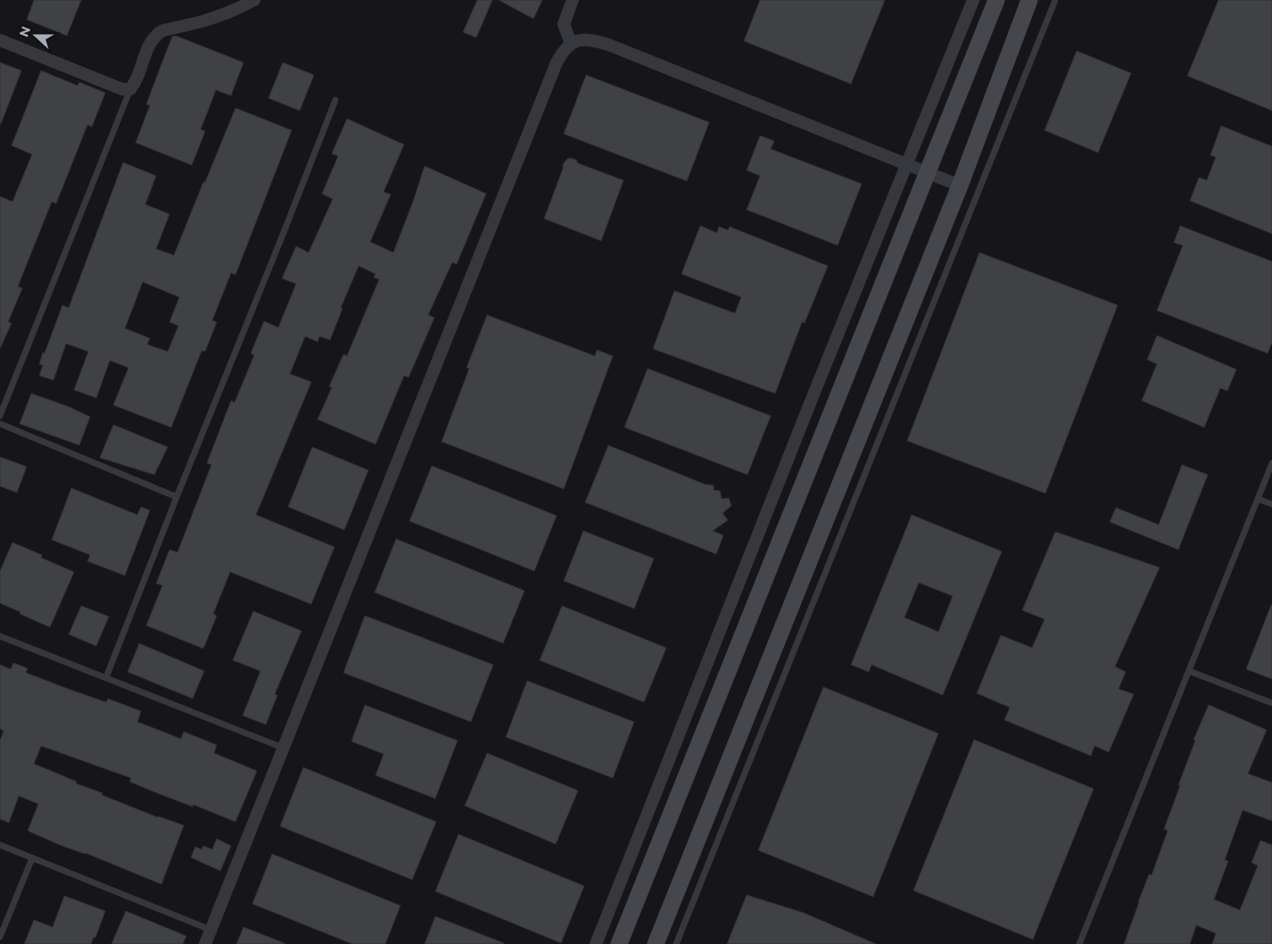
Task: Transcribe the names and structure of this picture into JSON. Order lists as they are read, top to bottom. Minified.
{"north":"left"}
